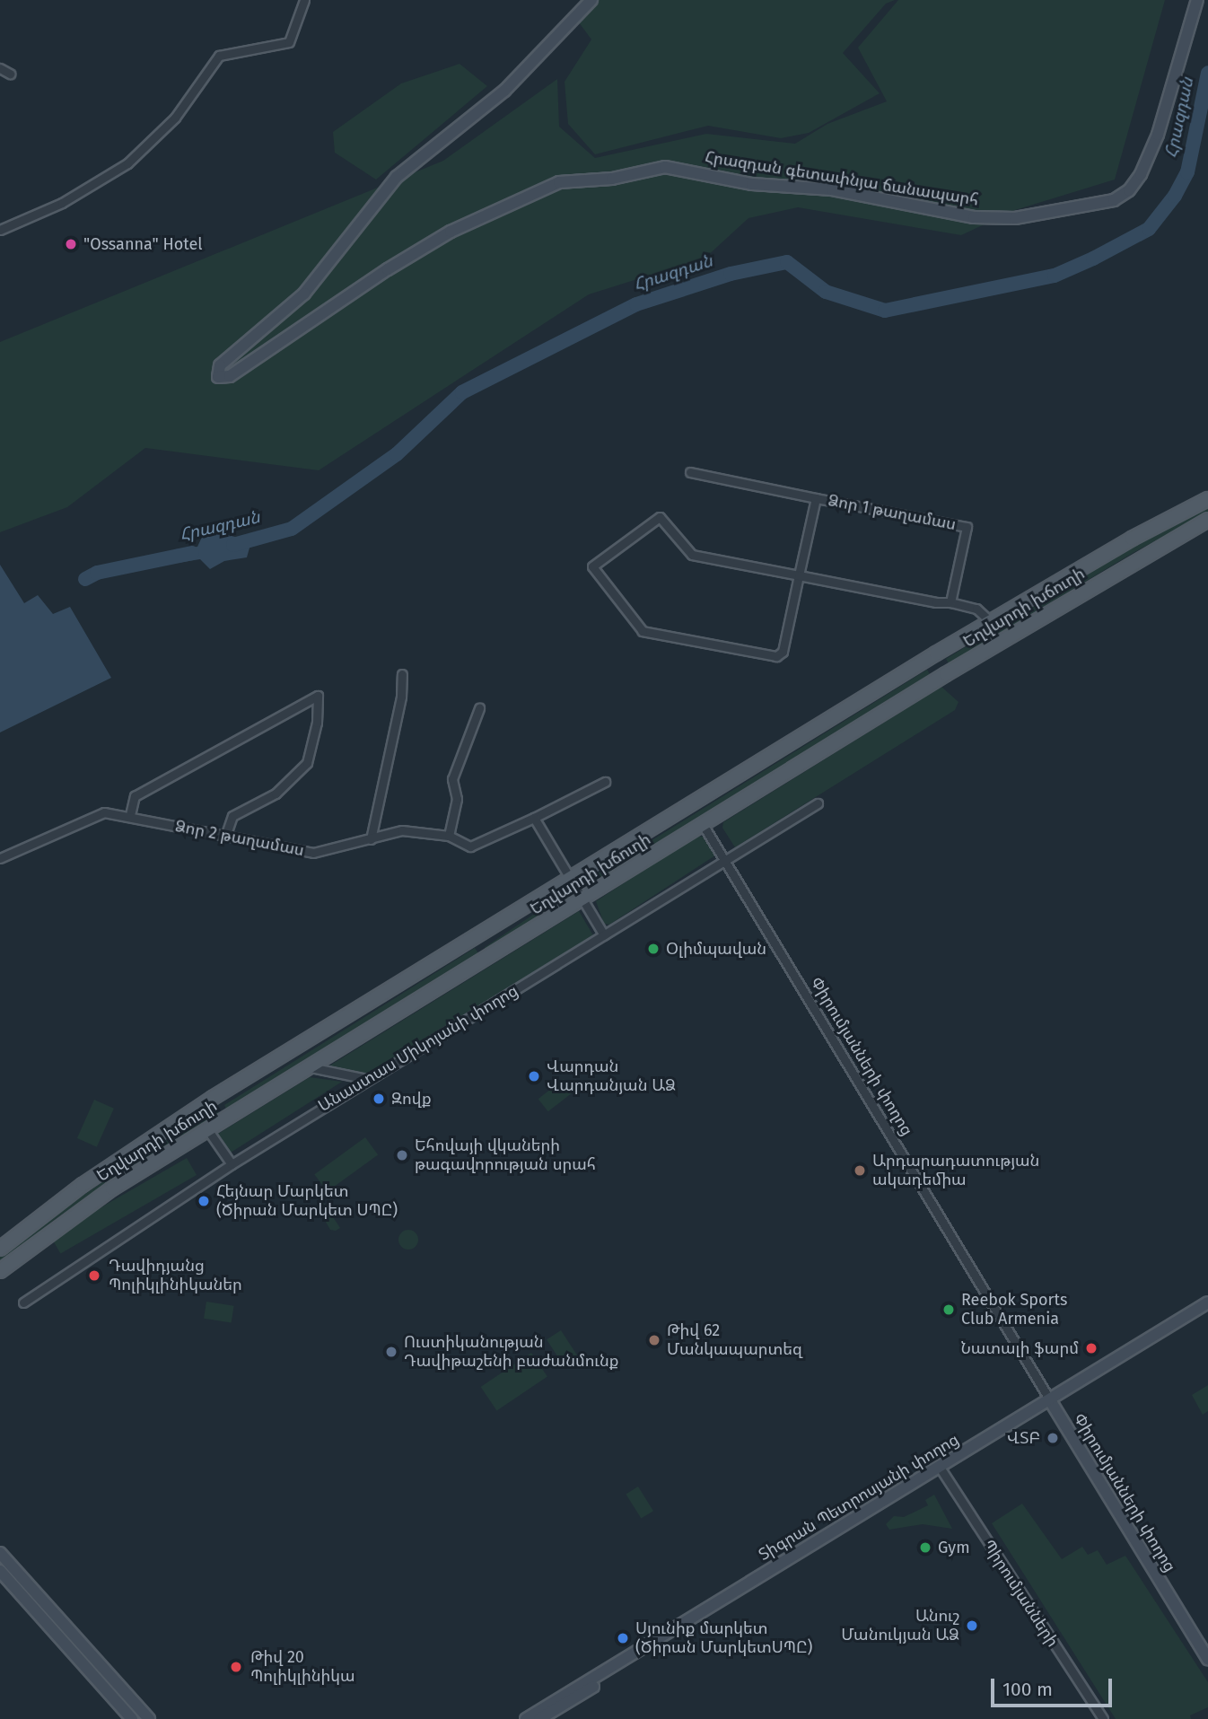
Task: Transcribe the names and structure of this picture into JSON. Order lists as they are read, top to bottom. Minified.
{"streets":{"main road":["Եղվարդի խճուղի"],"street":["Հրազդան գետափնյա ճանապարհ","Ձոր 1 թաղամաս","Ձոր 2 թաղամաս","Անաստաս Միկոյանի փողոց","Փիրումյանների փողոց","Տիգրան Պետրոսյանի փողոց","Պիրումյանների"]},"crossings":[["Ձոր 1 թաղամաս","Եղվարդի խճուղի"],["Եղվարդի խճուղի","Փիրումյանների փողոց"],["Անաստաս Միկոյանի փողոց","Փիրումյանների փողոց"],["Փիրումյանների փողոց","Տիգրան Պետրոսյանի փողոց"],["Տիգրան Պետրոսյանի փողոց","Պիրումյանների"]],"water":["Հրազդան"],"places":["\"Ossanna\" Hotel","Օլիմպավան","Վարդան Վարդանյան ԱՁ","Զովք","Եհովայի վկաների թագավորության սրահ","Արդարադատության ակադեմիա","Հեյնար Մարկետ (Ծիրան Մարկետ ՍՊԸ)","Դավիդյանց Պոլիկլինիկաներ","Reebok Sports Club Armenia","Թիվ 62 Մանկապարտեզ","Նատալի ֆարմ","Ուստիկանության Դավիթաշենի բաժանմունք","ՎՏԲ","Gym","Անուշ Մանուկյան ԱՁ","Սյունիք մարկետ (Ծիրան ՄարկետՍՊԸ)","Թիվ 20 Պոլիկլինիկա"],"scale_bar":"100 m"}
